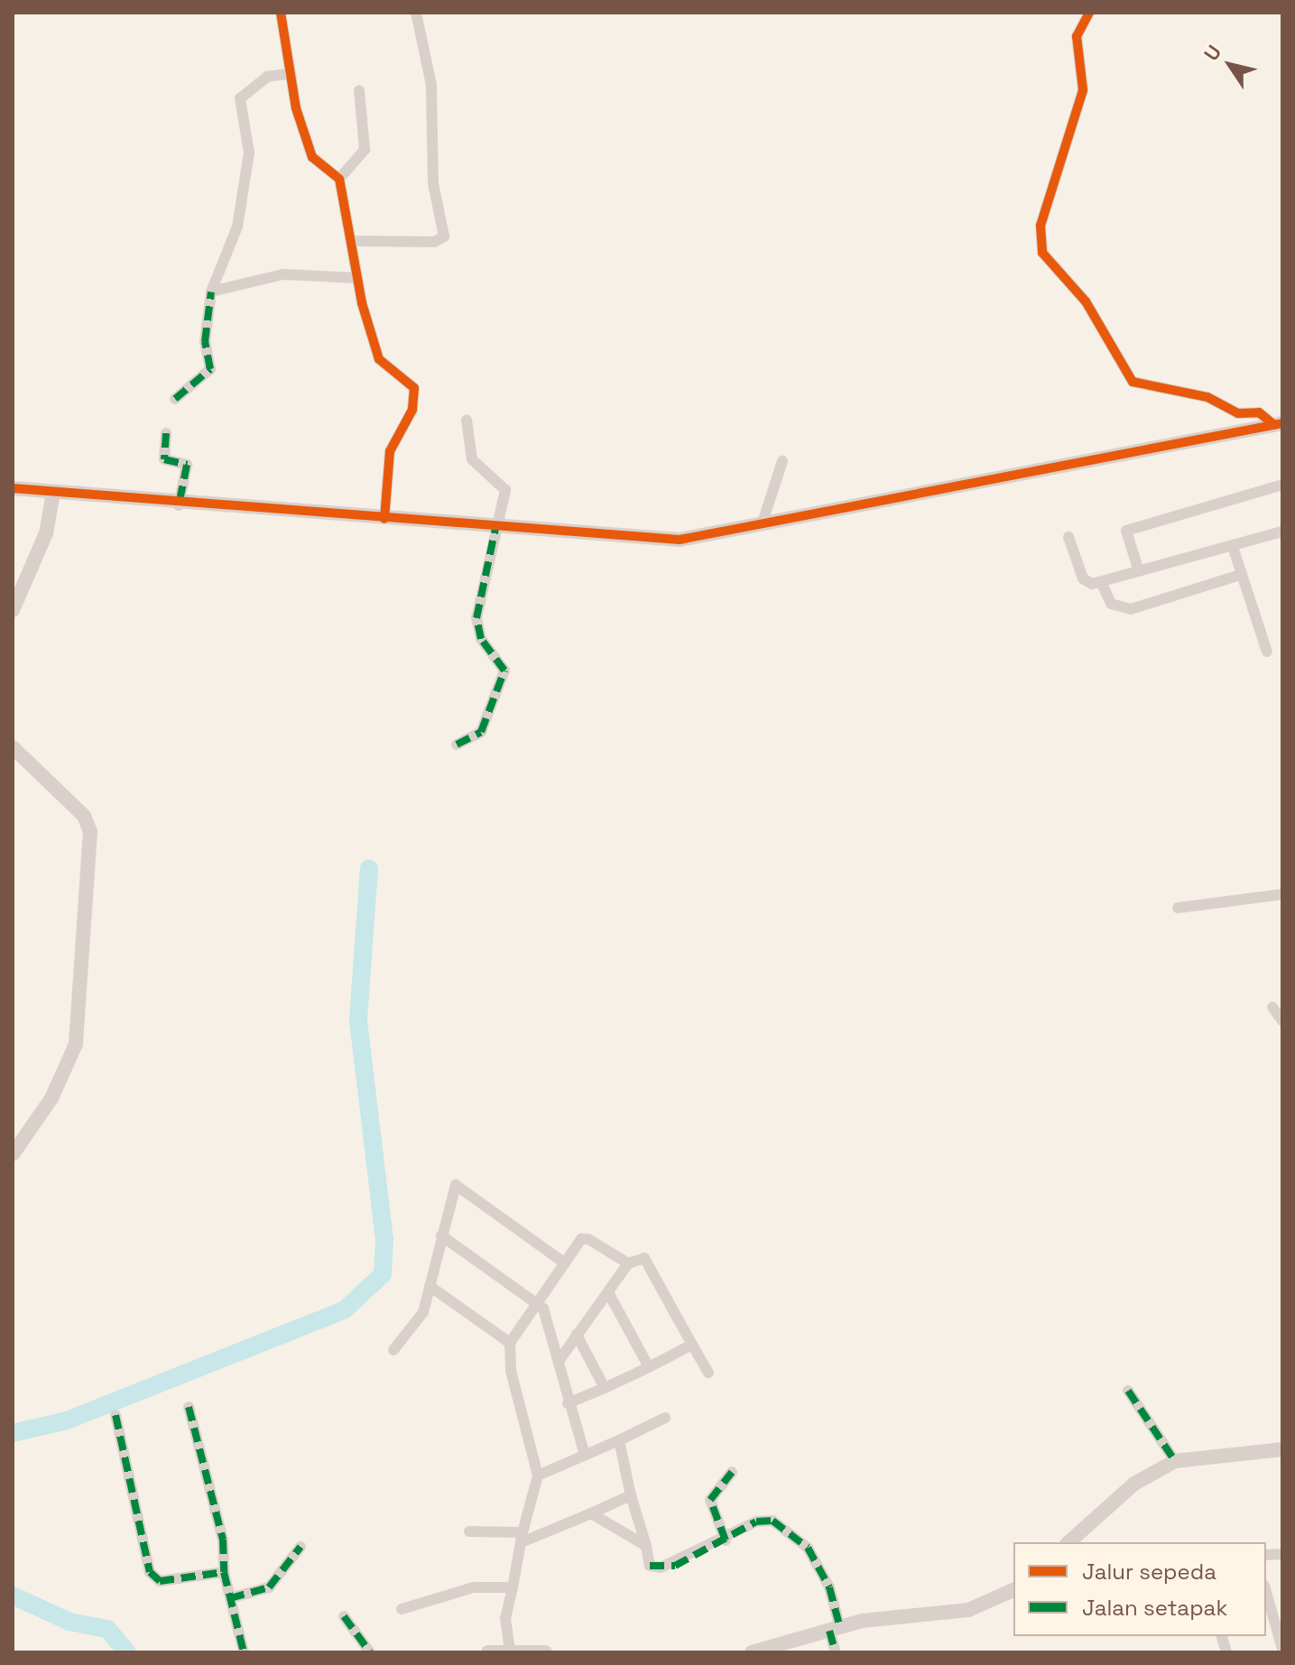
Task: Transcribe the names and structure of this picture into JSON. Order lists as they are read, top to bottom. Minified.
{"legend":["Jalur sepeda","Jalan setapak"],"north":"top left"}
